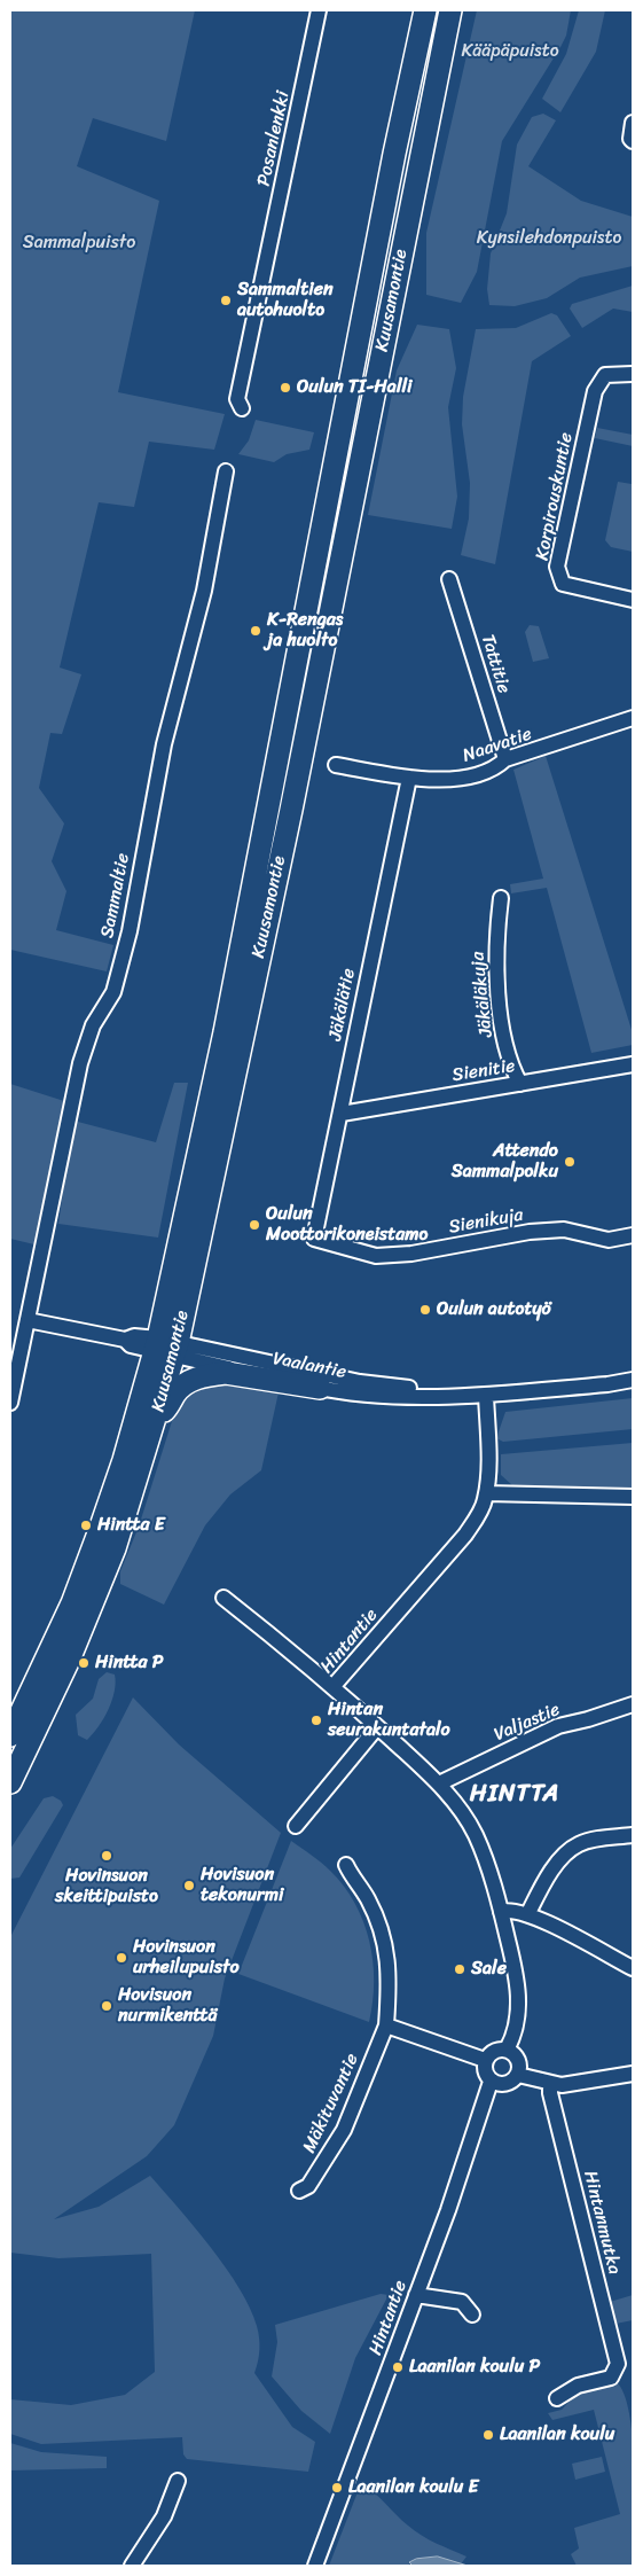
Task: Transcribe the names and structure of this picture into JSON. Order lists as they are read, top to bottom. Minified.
{"streets":{"highway":["Kuusamontie"],"street":["Posanlenkki","Korpirouskuntie","Tattitie","Naavatie","Sammaltie","Jäkäläkuja","Jäkälätie","Sienitie","Sienikuja","Vaalantie","Hintantie","Valjastie","Mäkituvantie","Hintanmutka"]},"crossings":[["Kuusamontie","Vaalantie"],["Tattitie","Naavatie"],["Naavatie","Jäkälätie"],["Jäkäläkuja","Sienitie"],["Jäkälätie","Sienitie"],["Jäkälätie","Sienikuja"],["Vaalantie","Hintantie"],["Hintantie","Valjastie"]],"districts":["HINTTA"],"parks":["Kääpäpuisto","Kynsilehdonpuisto","Sammalpuisto"],"places":["Sammaltien autohuolto","Oulun TI-Halli","K-Rengas ja huolto","Attendo Sammalpolku","Oulun Moottorikoneistamo","Oulun autotyö","Hintta E","Hintta P","Hintan seurakuntatalo","Hovinsuon skeittipuisto","Hovisuon tekonurmi","Hovinsuon urheilupuisto","Sale","Hovisuon nurmikenttä","Laanilan koulu P","Laanilan koulu","Laanilan koulu E"]}
